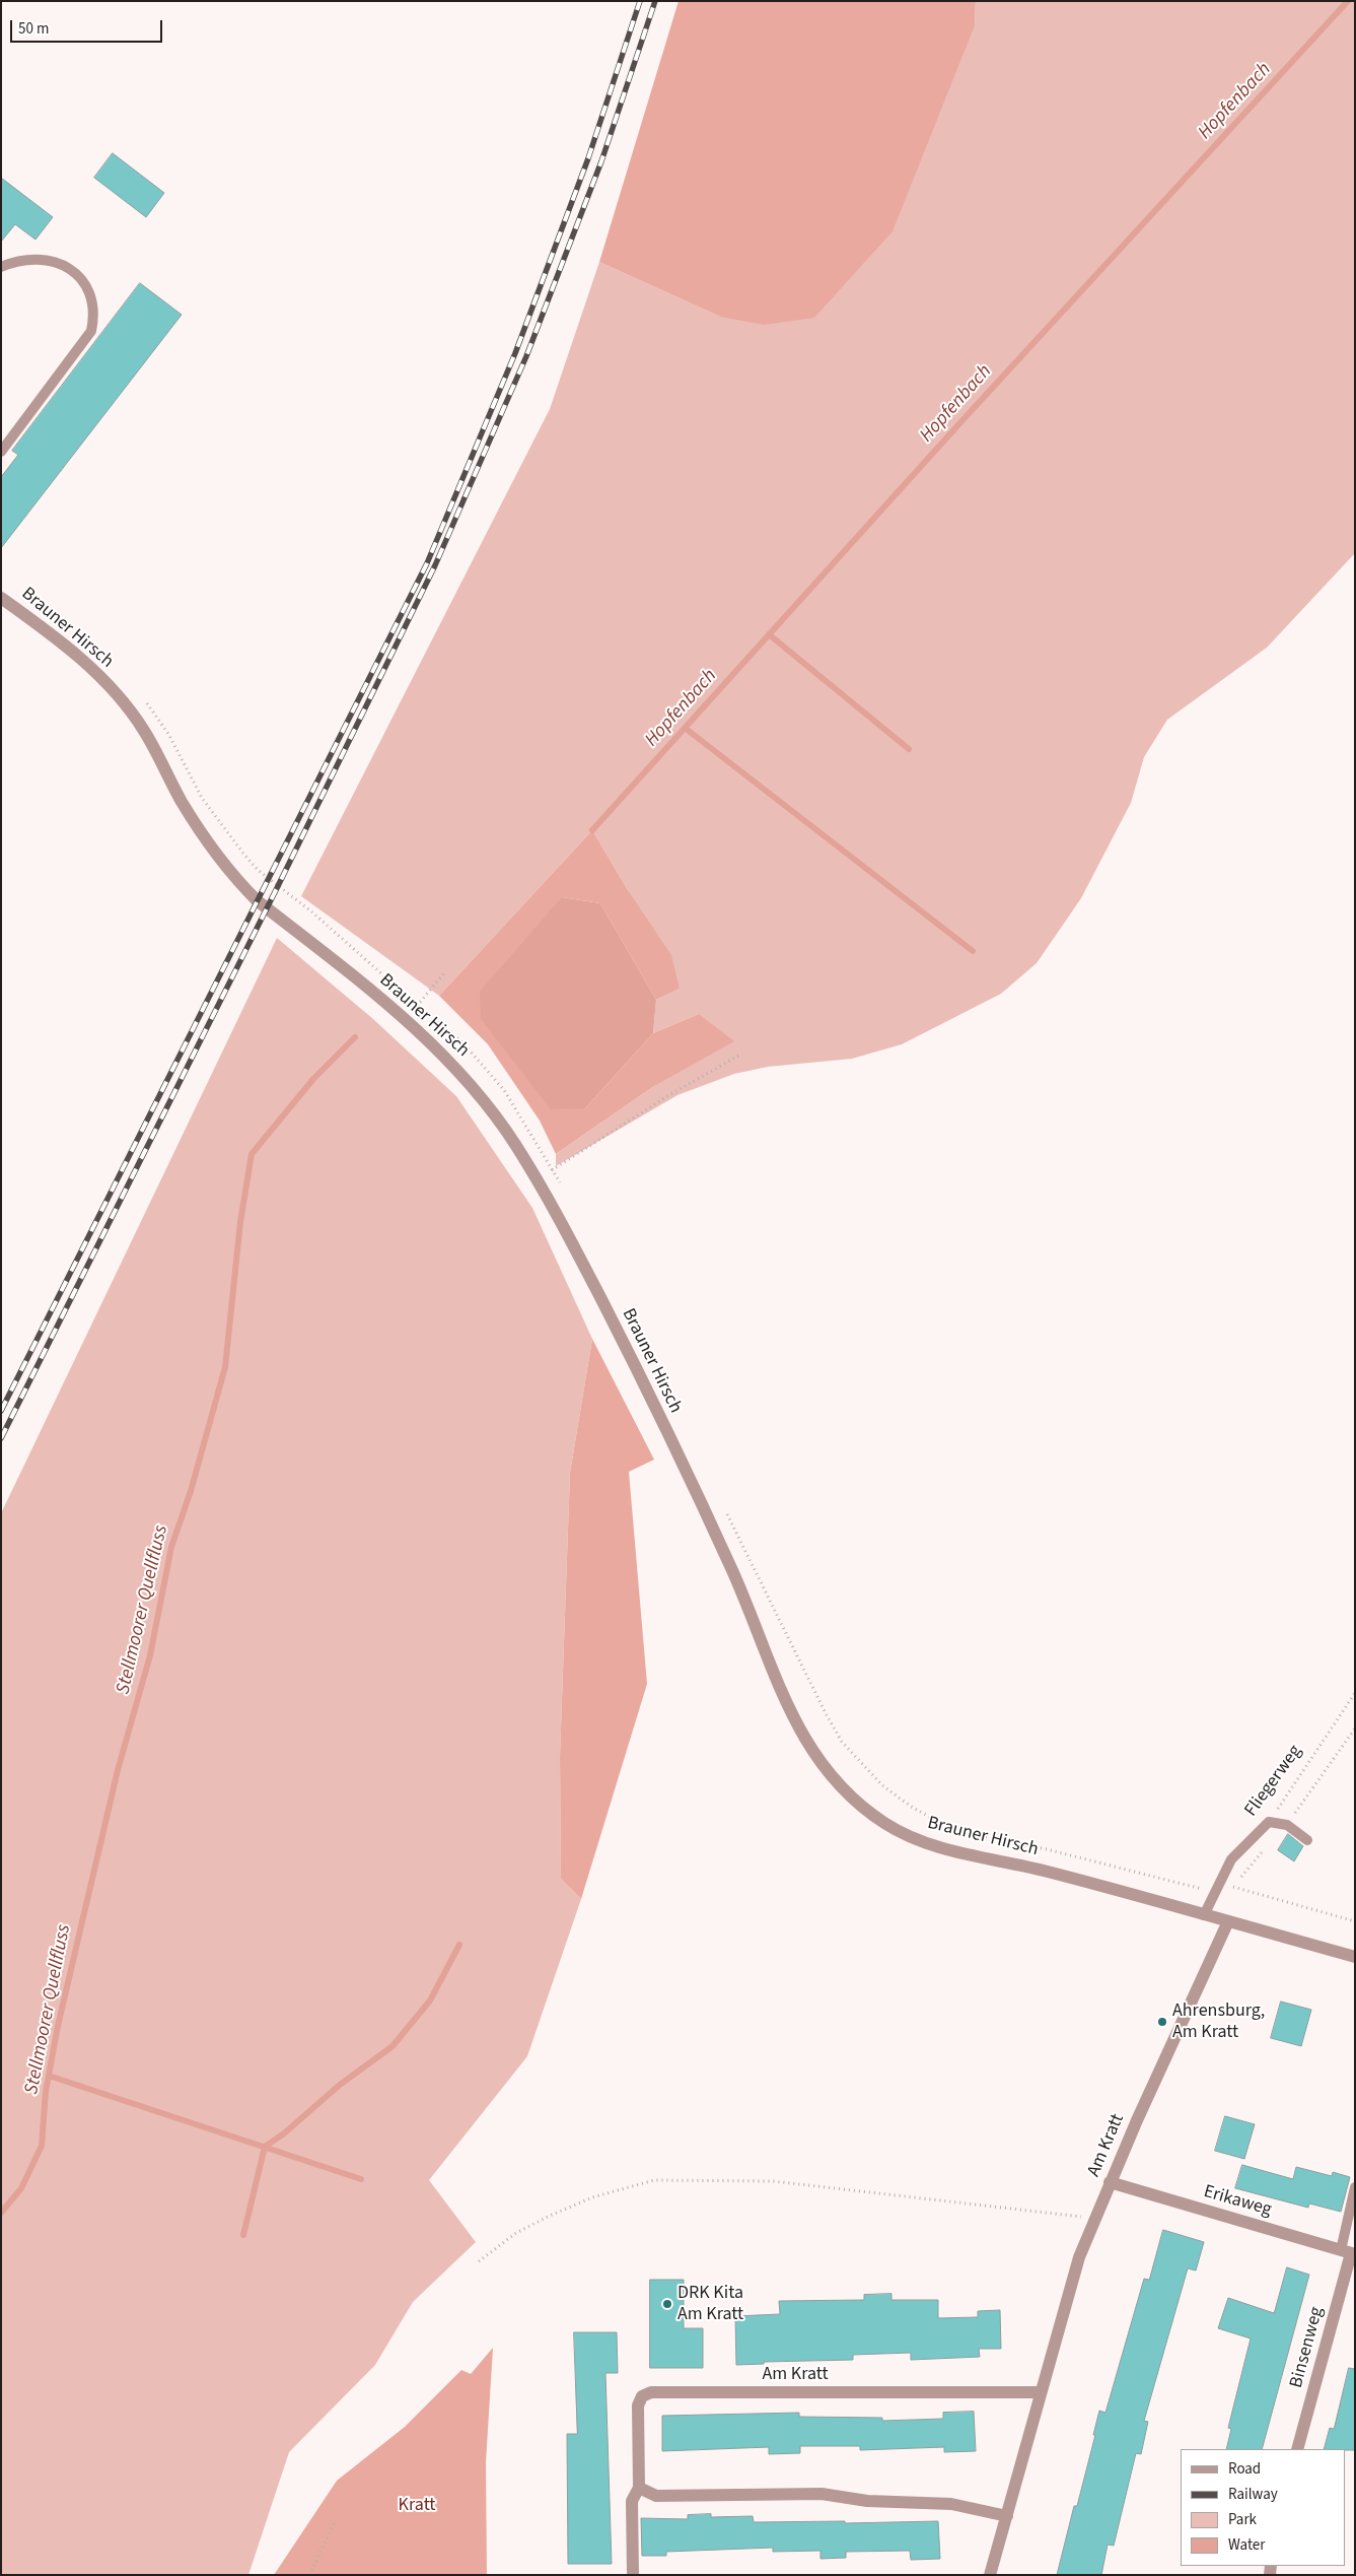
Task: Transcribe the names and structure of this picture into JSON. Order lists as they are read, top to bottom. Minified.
{"streets":{"street":["Brauner Hirsch","Am Kratt","Erikaweg","Binsenweg"],"lane":["Fliegerweg"]},"crossings":[["Brauner Hirsch","Fliegerweg"],["Brauner Hirsch","Am Kratt"],["Am Kratt","Erikaweg"],["Erikaweg","Binsenweg"]],"water":["Hopfenbach","Stellmoorer Quellfluss"],"parks":["Kratt"],"places":["Ahrensburg, Am Kratt","DRK Kita Am Kratt"],"legend":["Road","Railway","Park","Water"],"scale_bar":"50 m"}
